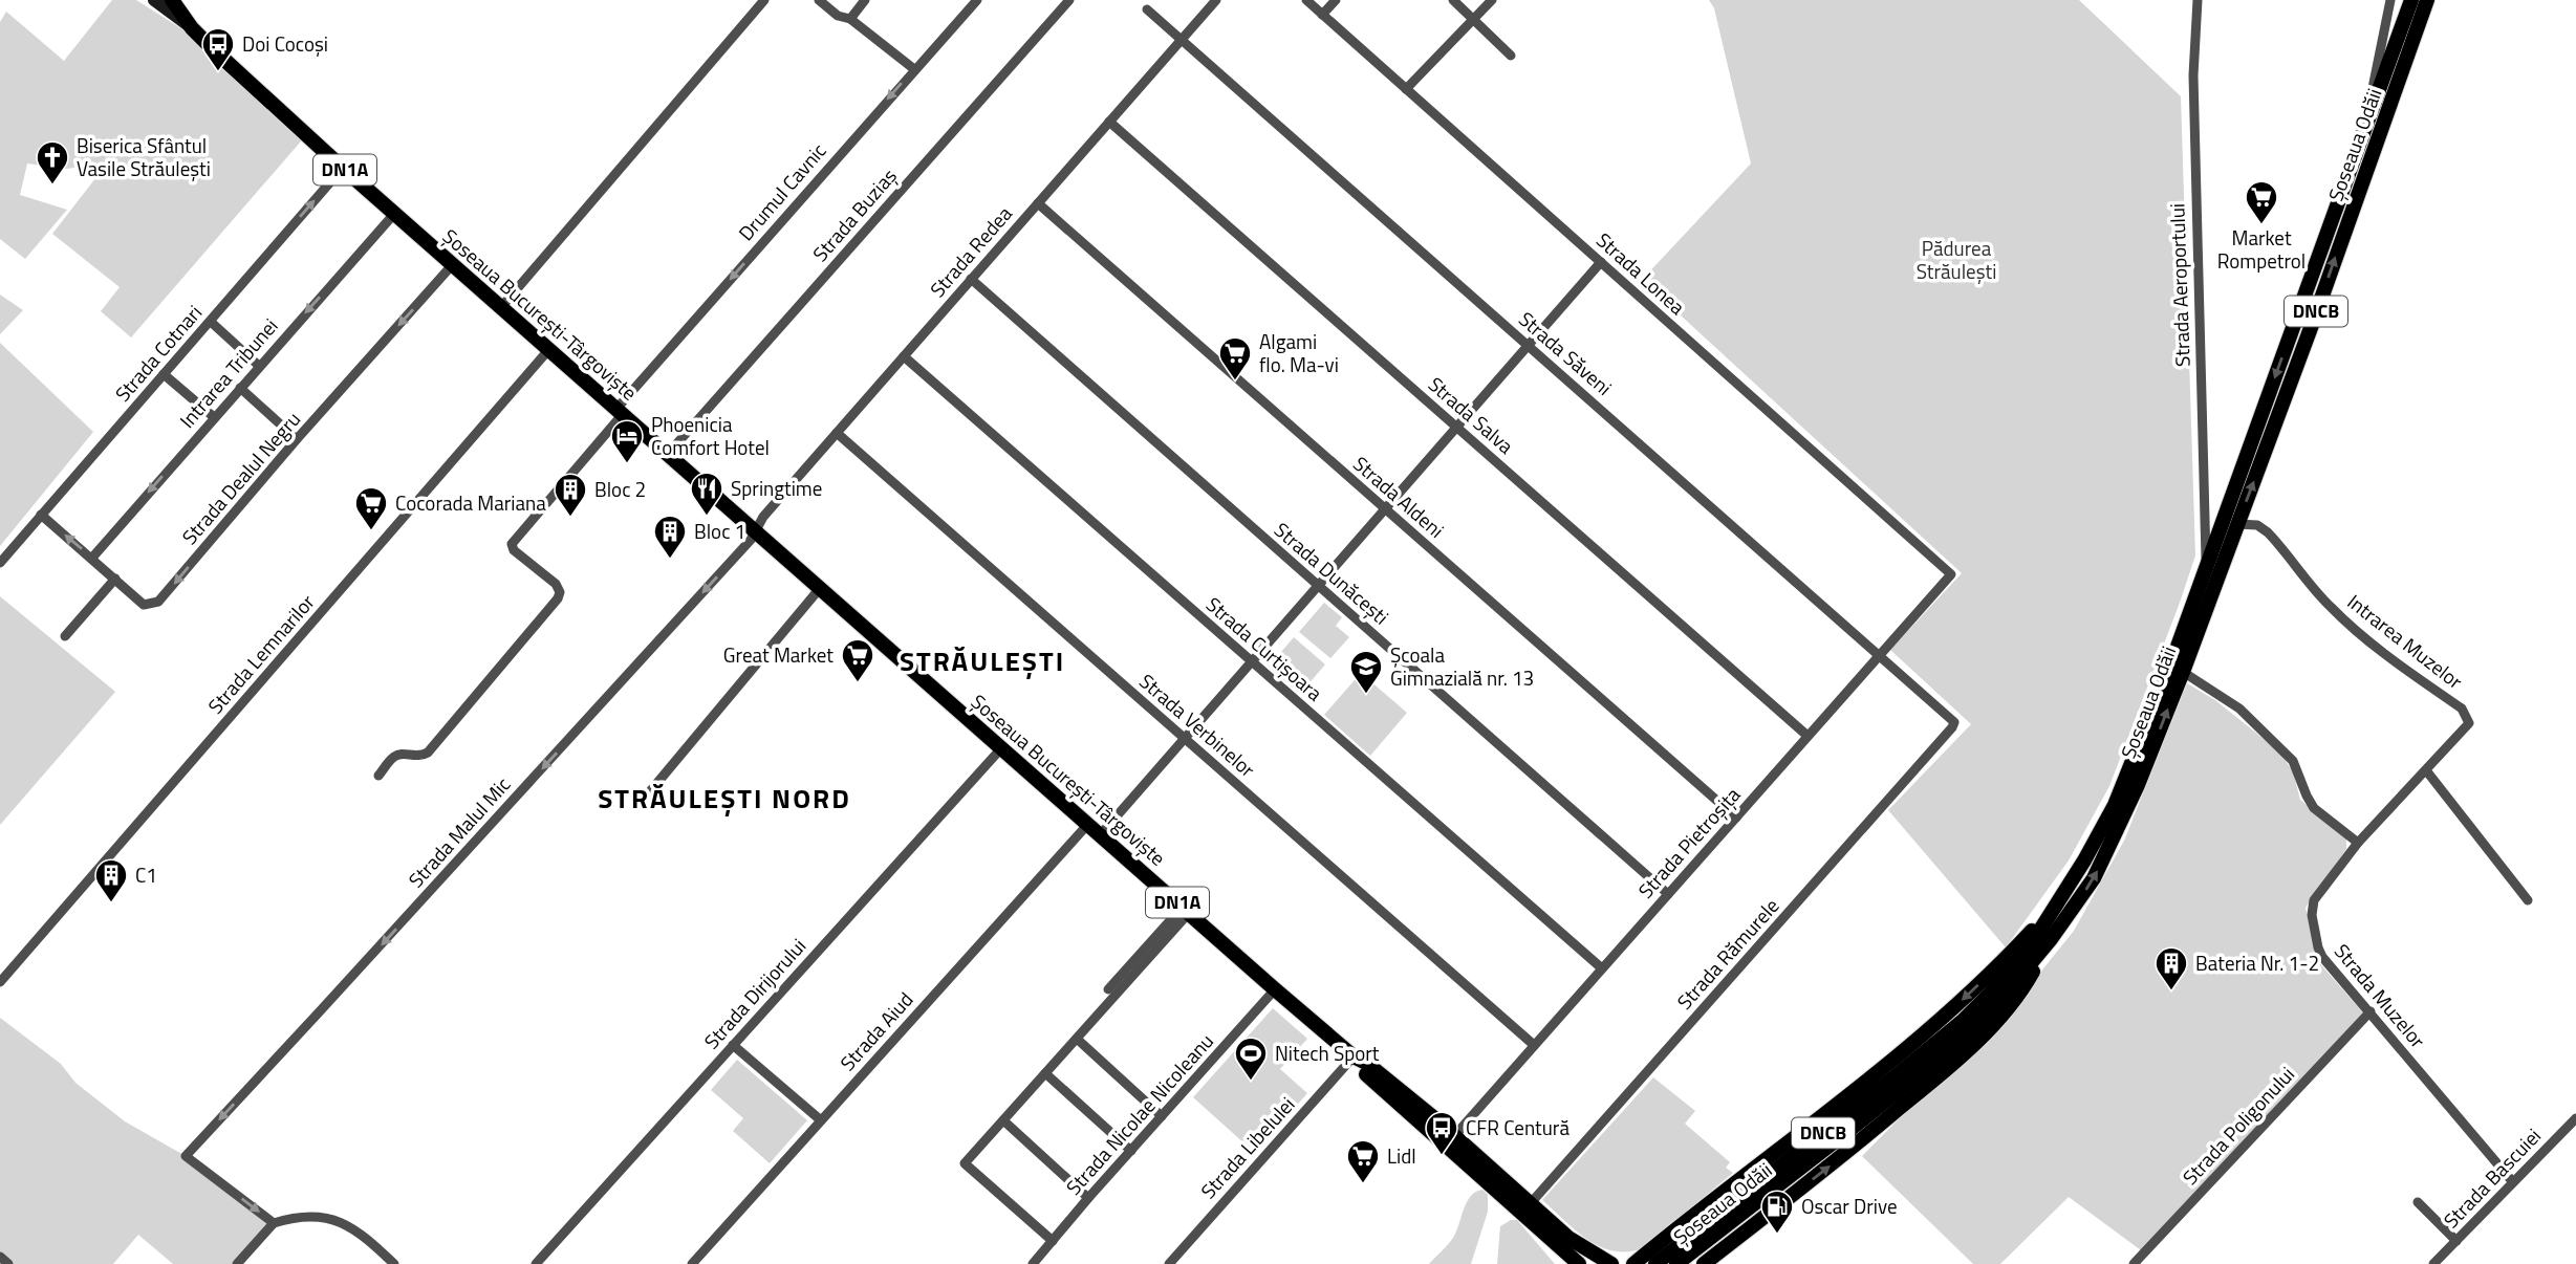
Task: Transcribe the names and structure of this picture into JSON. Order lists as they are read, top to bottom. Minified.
{"streets":{"main road":["Șoseaua Odăii","DN1A","DNCB","Șoseaua București-Târgoviște"],"street":["Drumul Cavnic","Strada Buziaș","Strada Redea","Strada Lonea","Strada Aeroportului","Strada Cotnari","Strada Săveni","Intrarea Tribunei","Strada Salva","Strada Dealul Negru","Strada Aldeni","Strada Dunăcești","Intrarea Muzelor","Strada Curtișoara","Strada Lemnarilor","Strada Verbinelor","Strada Malul Mic","Strada Pietroșița","Strada Rămurele","Strada Dirijorului","Strada Muzelor","Strada Aiud","Strada Nicolae Nicoleanu","Strada Poligonului","Strada Libelulei","Strada Bascuiei"]},"crossings":[["Șoseaua Odăii","Strada Aeroportului"],["Șoseaua Odăii","Intrarea Muzelor"],["Drumul Cavnic","Șoseaua București-Târgoviște"],["Strada Buziaș","Șoseaua București-Târgoviște"],["Strada Redea","Șoseaua București-Târgoviște"],["Strada Redea","Strada Săveni"],["Strada Redea","Strada Salva"],["Strada Redea","Strada Aldeni"],["Strada Redea","Strada Dunăcești"],["Strada Redea","Strada Curtișoara"],["Strada Redea","Strada Verbinelor"],["Strada Redea","Strada Malul Mic"],["Strada Lonea","Strada Pietroșița"],["Șoseaua București-Târgoviște","Strada Cotnari"],["Șoseaua București-Târgoviște","Intrarea Tribunei"],["Șoseaua București-Târgoviște","Strada Dealul Negru"],["Șoseaua București-Târgoviște","Strada Lemnarilor"],["Șoseaua București-Târgoviște","Strada Malul Mic"],["Șoseaua București-Târgoviște","Strada Pietroșița"],["Șoseaua București-Târgoviște","Strada Rămurele"],["Șoseaua București-Târgoviște","Strada Dirijorului"],["Șoseaua București-Târgoviște","Strada Aiud"],["Șoseaua București-Târgoviște","Strada Nicolae Nicoleanu"],["Șoseaua București-Târgoviște","Strada Libelulei"],["Strada Cotnari","Strada Dealul Negru"],["Strada Săveni","Strada Pietroșița"],["Strada Săveni","Strada Rămurele"],["Intrarea Tribunei","Strada Dealul Negru"],["Strada Salva","Strada Pietroșița"],["Strada Aldeni","Strada Pietroșița"],["Strada Dunăcești","Strada Pietroșița"],["Intrarea Muzelor","Strada Muzelor"],["Strada Curtișoara","Strada Pietroșița"],["Strada Verbinelor","Strada Pietroșița"],["Strada Muzelor","Strada Poligonului"],["Strada Muzelor","Strada Bascuiei"]],"one_way":["Drumul Cavnic","Strada Cotnari","Intrarea Tribunei","Strada Dealul Negru","Strada Malul Mic"],"districts":["STRĂULEŞTI","STRĂULEȘTI NORD"],"parks":["Pădurea Străulești"],"places":{"bus stop":["Doi Cocoși","CFR Centură"],"church":["Biserica Sfântul Vasile Străulești"],"supermarket":["Market Rompetrol","Algami flo. Ma-vi","Cocorada Mariana","Great Market","Lidl"],"hotel":["Phoenicia Comfort Hotel"],"restaurant":["Springtime"],"building":["Bloc 2","Bloc 1","C1","Bateria Nr. 1-2"],"school or university":["Școala Gimnazială nr. 13"],"sports":["Nitech Sport"],"fuel station":["Oscar Drive"]}}
